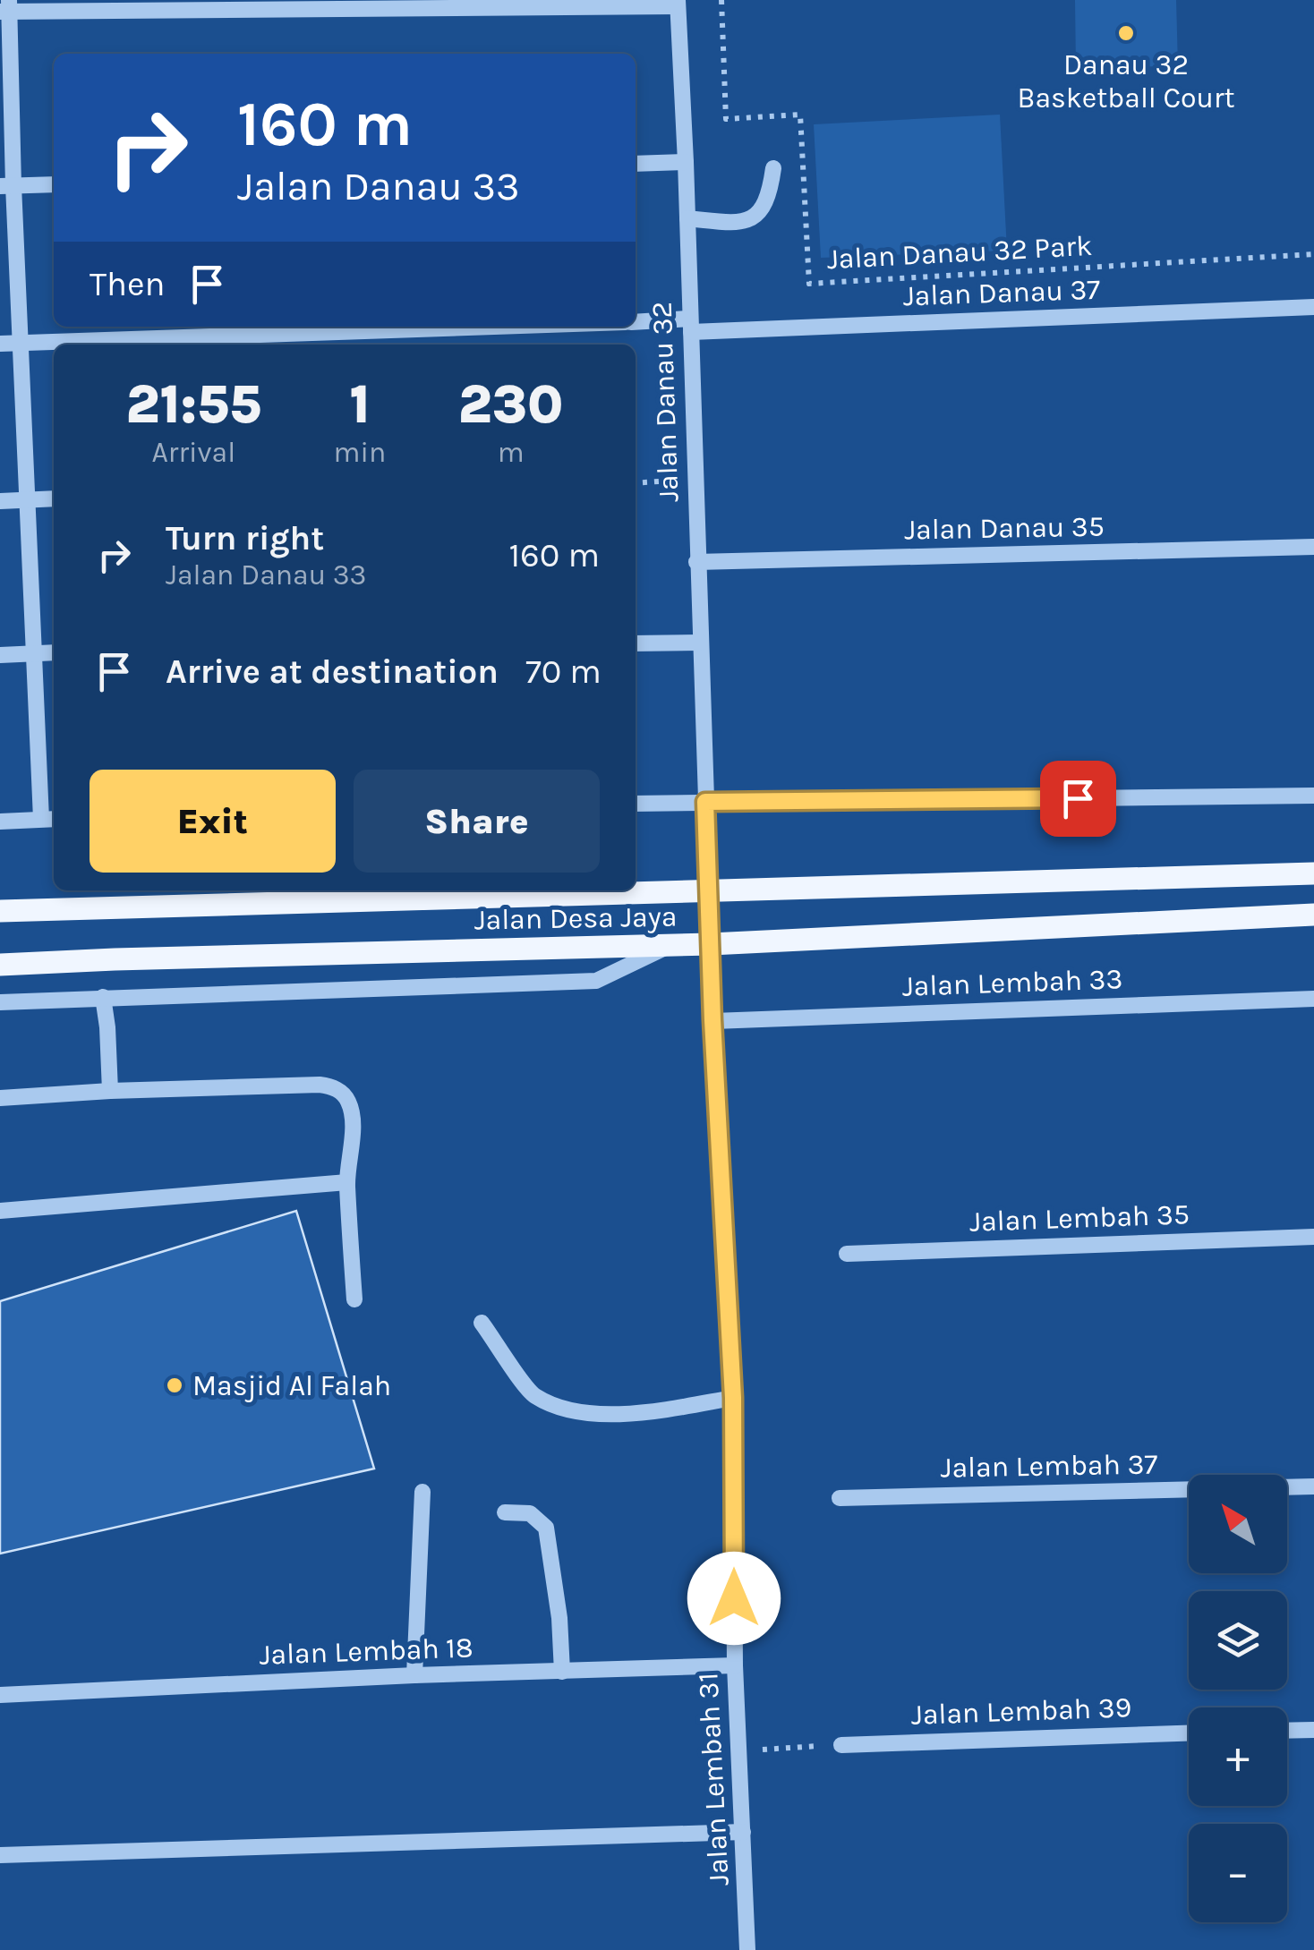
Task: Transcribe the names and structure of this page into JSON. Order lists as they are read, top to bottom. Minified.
{"streets":{"main road":["Jalan Desa Jaya"],"street":["Jalan Danau 37","Jalan Danau 32","Jalan Danau 35","Jalan Lembah 33","Jalan Lembah 35","Jalan Lembah 37","Jalan Lembah 18","Jalan Lembah 39","Jalan Lembah 31"],"path":["Jalan Danau 32 Park"]},"crossings":[["Jalan Danau 37","Jalan Danau 32"],["Jalan Danau 32","Jalan Danau 35"],["Jalan Danau 32","Jalan Lembah 31"],["Jalan Desa Jaya","Jalan Lembah 31"],["Jalan Lembah 33","Jalan Lembah 31"],["Jalan Lembah 18","Jalan Lembah 31"]],"places":["Danau 32 Basketball Court","Masjid Al Falah"],"north":"top left","page":{"turn":["160 m","Jalan Danau 33"],"then":"Then","eta":["21:55","Arrival","1","min","230","m"],"list":[{"name":"Turn right","note":"Jalan Danau 33","value":"160 m"},{"name":"Arrive at destination","value":"70 m"}],"buttons":["Exit","Share"],"map_buttons":["+","−"]}}
